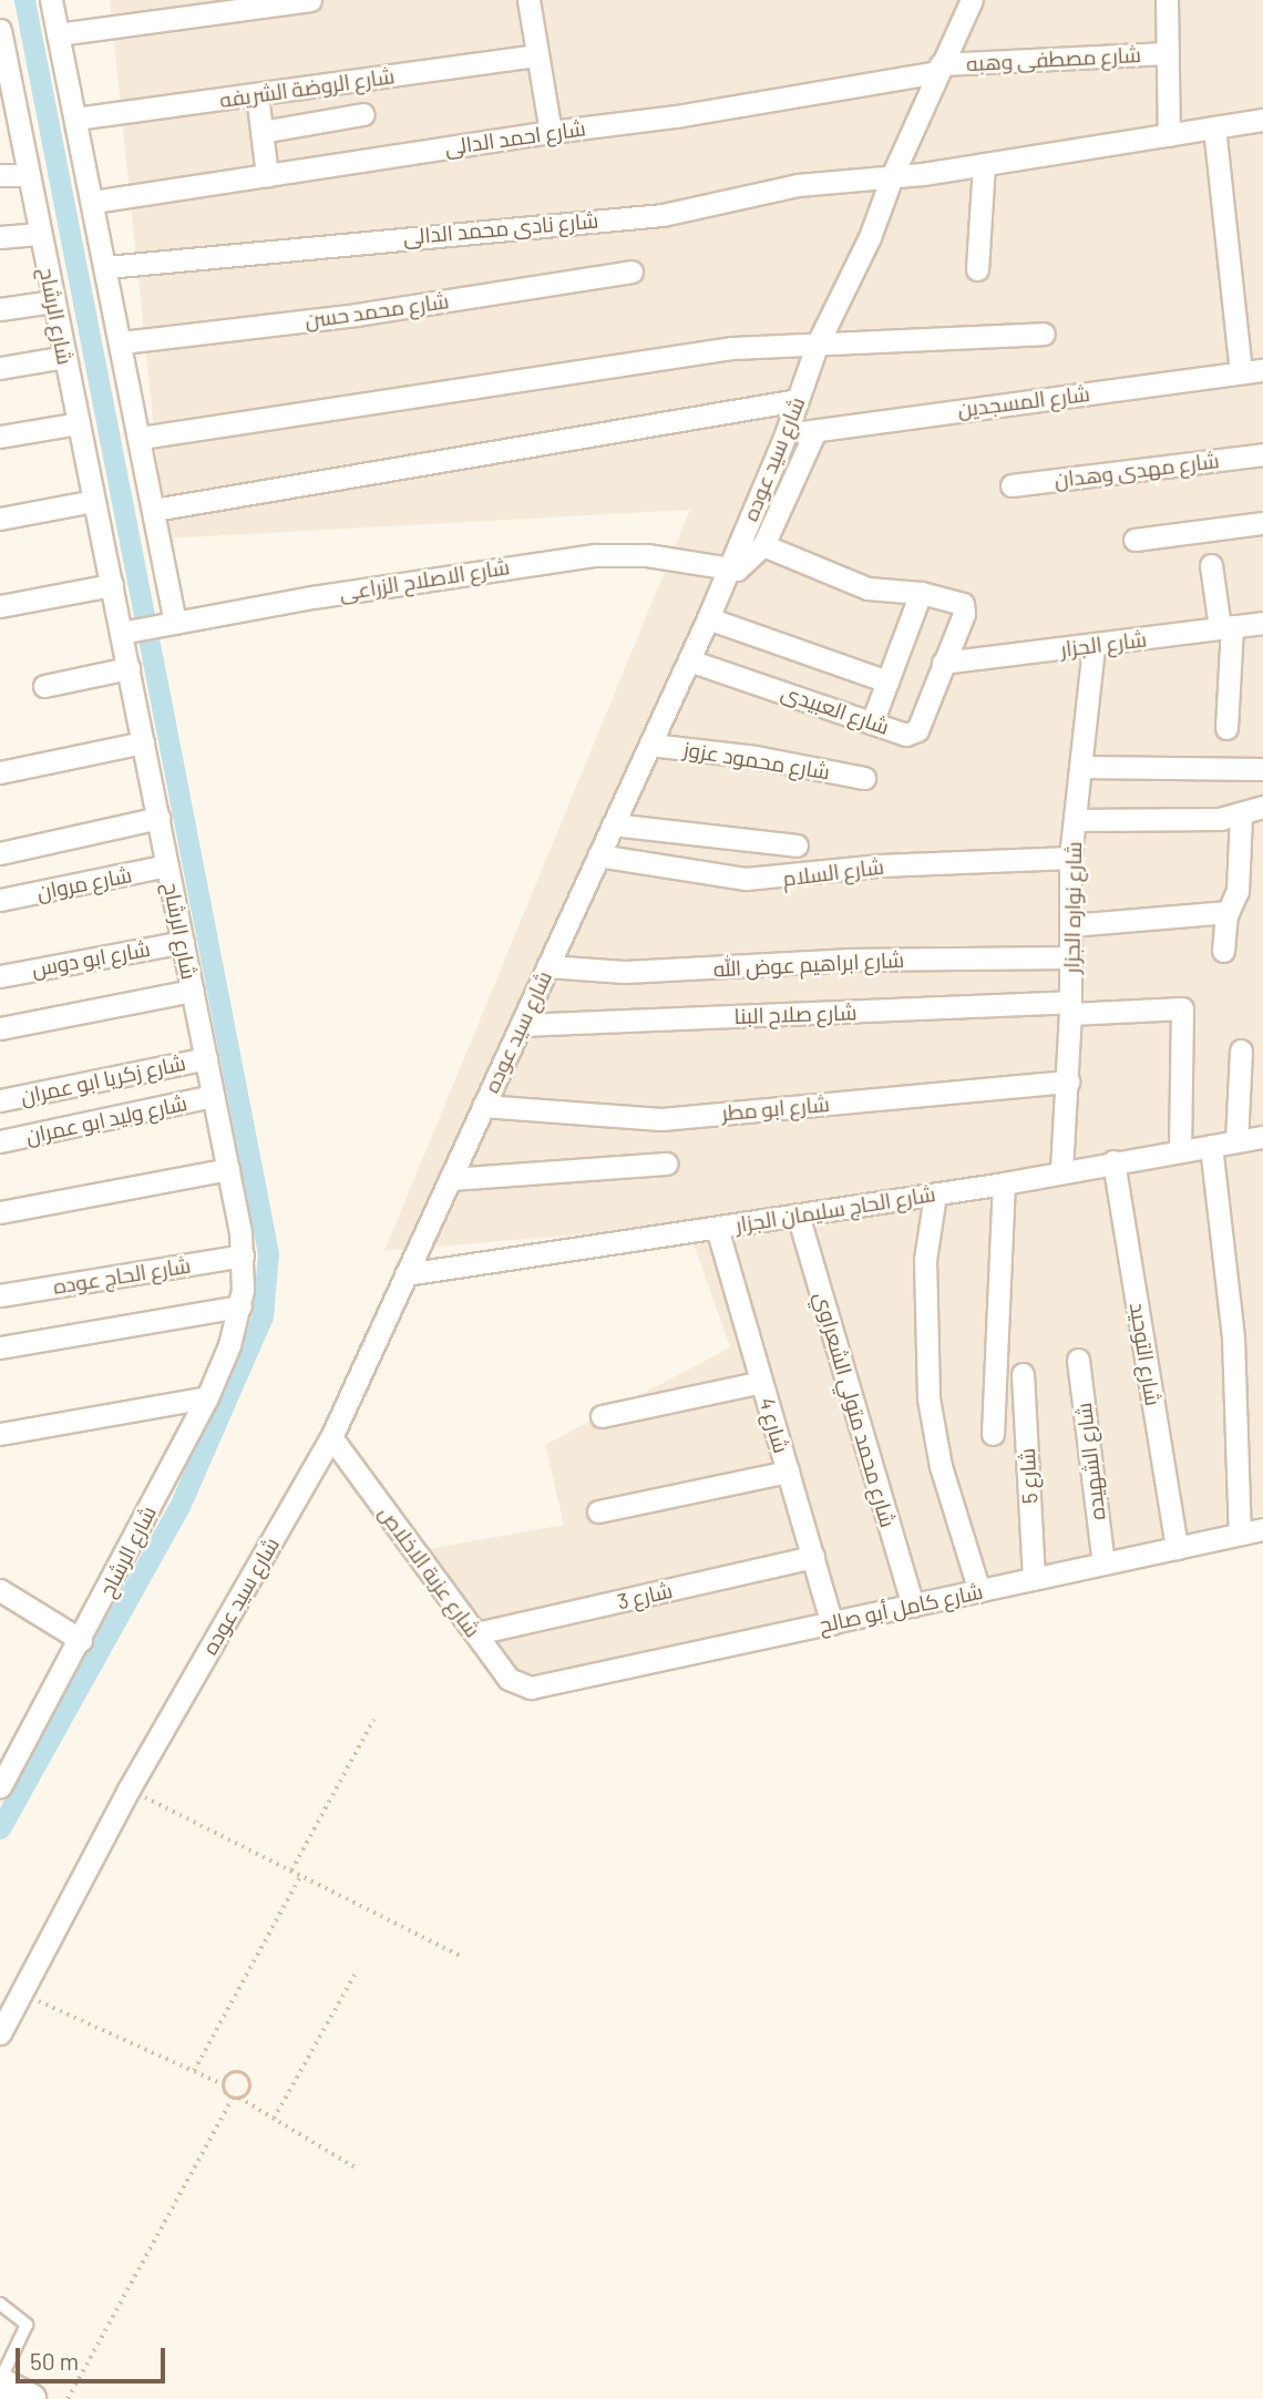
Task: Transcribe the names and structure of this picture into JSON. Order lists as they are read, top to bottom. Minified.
{"streets":{"street":["شارع مصطفى وهبه","شارع الروضة الشريفه","شارع احمد الدالى","شارع نادى محمد الدالى","شارع محمد حسن","شارع الرشاح","شارع المسجدين","شارع سيد عوده","شارع مهدى وهدان","شارع الاصلاح الزراعى","شارع الجزار","شارع العبيدى","شارع محمود عزوز","شارع السلام","شارع مروان","شارع نواره الجزار","شارع ابو دوس","شارع ابراهيم عوض الله","شارع صلاح البنا","شارع زكريا ابو عمران","شارع ابو مطر","شارع وليد ابو عمران","شارع الحاج سليمان الجزار","شارع الحاج عوده","شارع التوحيد","شارع محمد متولي الشعراوي","شارع 4","شارع الشهيده","شارع 5","شارع عزبة الاخلاص","شارع 3","شارع كامل أبو صالح"]},"crossings":[["شارع مصطفى وهبه","شارع احمد الدالى"],["شارع مصطفى وهبه","شارع سيد عوده"],["شارع احمد الدالى","شارع سيد عوده"],["شارع نادى محمد الدالى","شارع سيد عوده"],["شارع الرشاح","شارع الاصلاح الزراعى"],["شارع الرشاح","شارع مروان"],["شارع الرشاح","شارع ابو دوس"],["شارع الرشاح","شارع زكريا ابو عمران"],["شارع الرشاح","شارع وليد ابو عمران"],["شارع الرشاح","شارع الحاج عوده"],["شارع المسجدين","شارع سيد عوده"],["شارع سيد عوده","شارع الاصلاح الزراعى"],["شارع سيد عوده","شارع العبيدى"],["شارع سيد عوده","شارع محمود عزوز"],["شارع سيد عوده","شارع السلام"],["شارع سيد عوده","شارع ابراهيم عوض الله"],["شارع سيد عوده","شارع صلاح البنا"],["شارع سيد عوده","شارع ابو مطر"],["شارع سيد عوده","شارع الحاج سليمان الجزار"],["شارع سيد عوده","شارع عزبة الاخلاص"],["شارع الجزار","شارع العبيدى"],["شارع الجزار","شارع نواره الجزار"],["شارع السلام","شارع نواره الجزار"],["شارع نواره الجزار","شارع ابراهيم عوض الله"],["شارع نواره الجزار","شارع صلاح البنا"],["شارع نواره الجزار","شارع ابو مطر"],["شارع نواره الجزار","شارع الحاج سليمان الجزار"],["شارع صلاح البنا","شارع الحاج سليمان الجزار"],["شارع الحاج سليمان الجزار","شارع التوحيد"],["شارع الحاج سليمان الجزار","شارع محمد متولي الشعراوي"],["شارع الحاج سليمان الجزار","شارع 4"],["شارع التوحيد","شارع كامل أبو صالح"],["شارع محمد متولي الشعراوي","شارع كامل أبو صالح"],["شارع 4","شارع 3"],["شارع 4","شارع كامل أبو صالح"],["شارع الشهيده","شارع كامل أبو صالح"],["شارع 5","شارع كامل أبو صالح"],["شارع عزبة الاخلاص","شارع 3"],["شارع عزبة الاخلاص","شارع كامل أبو صالح"]],"scale_bar":"50 m"}
